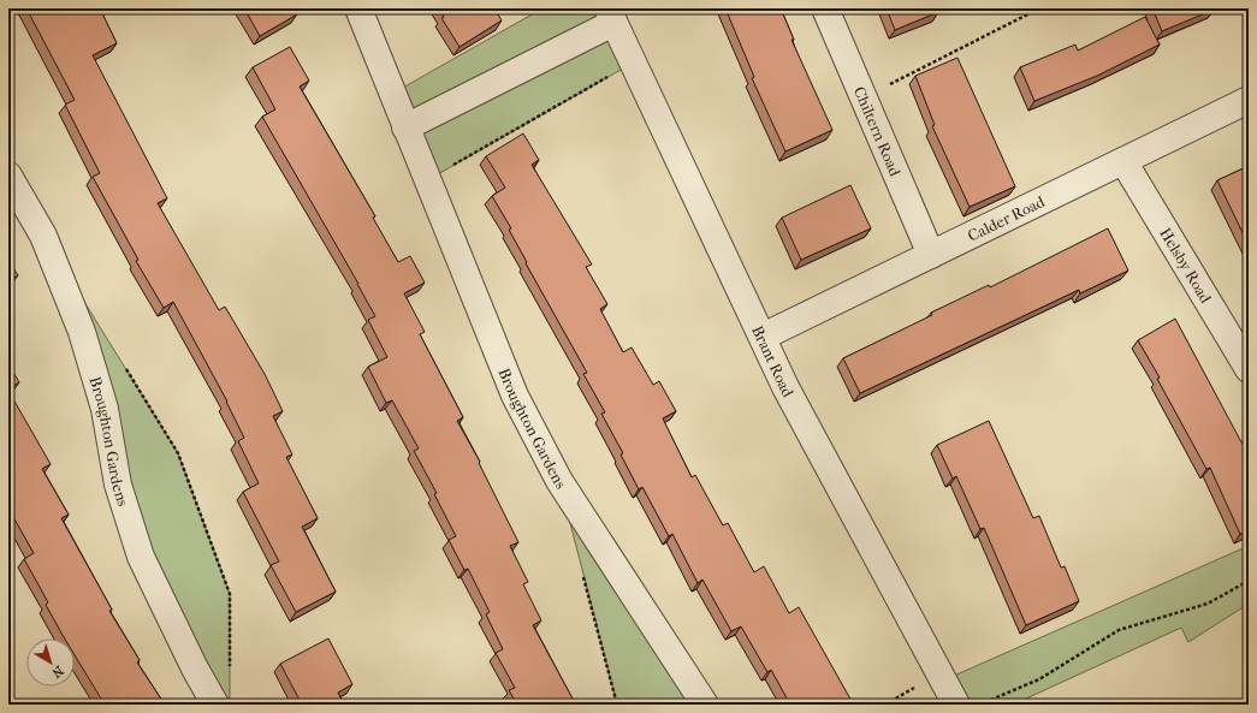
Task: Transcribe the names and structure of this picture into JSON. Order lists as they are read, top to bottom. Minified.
{"streets":{"street":["Chiltern Road","Calder Road","Helsby Road","Brant Road","Broughton Gardens"]},"crossings":[["Chiltern Road","Calder Road"],["Calder Road","Helsby Road"],["Calder Road","Brant Road"]],"north":"bottom right"}
